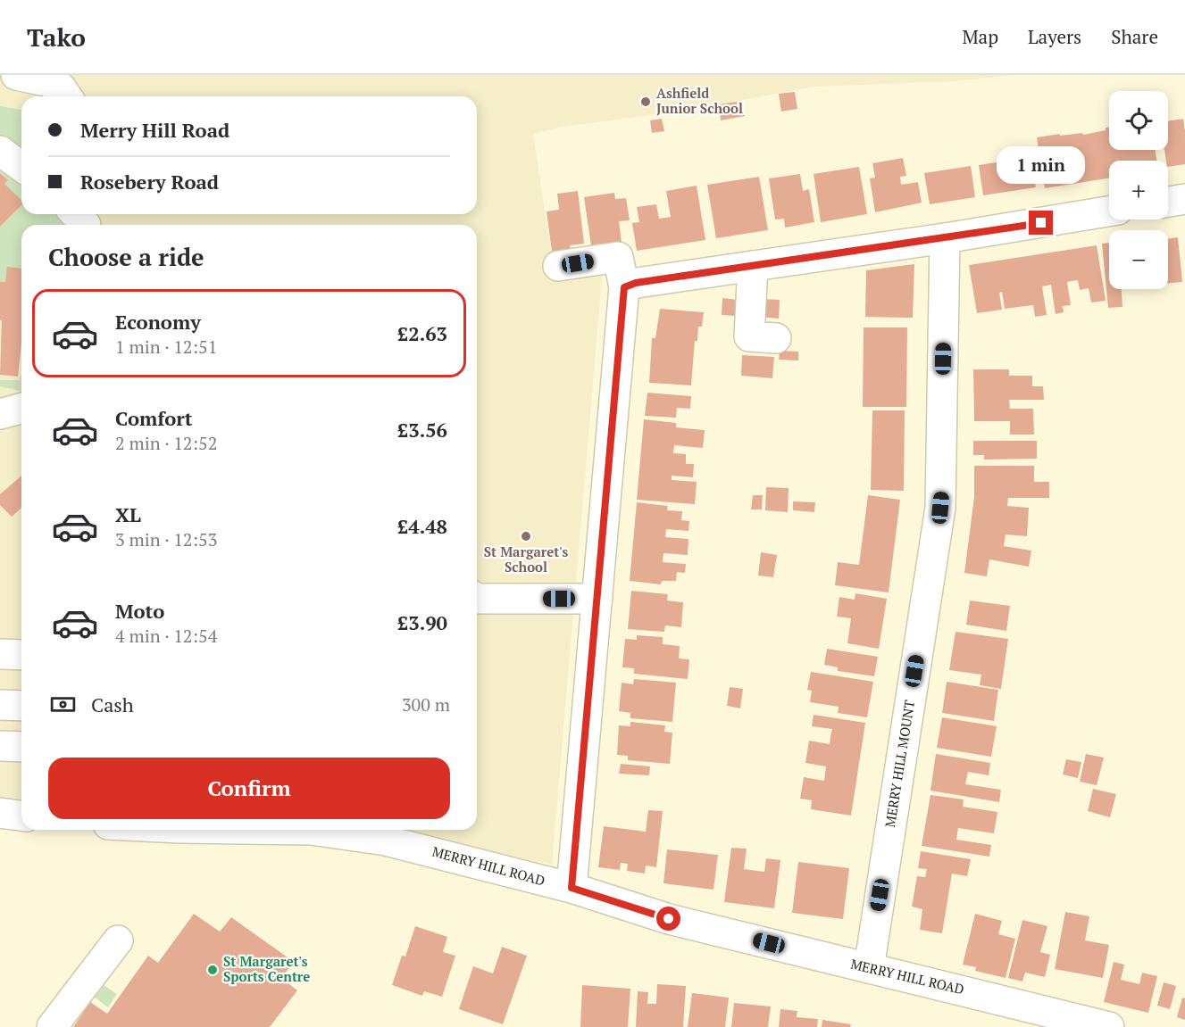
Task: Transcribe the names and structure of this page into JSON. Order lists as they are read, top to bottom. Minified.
{"streets":{"street":["MERRY HILL MOUNT","MERRY HILL ROAD"]},"crossings":[["MERRY HILL MOUNT","MERRY HILL ROAD"]],"places":["Ashfield Junior School","St Margaret's School","St Margaret's Sports Centre"],"page":{"header":"Tako","nav":["Map","Layers","Share"],"map_buttons":["+","−"],"banner":["Merry Hill Road","Rosebery Road"],"bubble":"1 min","heading":"Choose a ride","list":[{"name":"Economy","note":"1 min · 12:51","value":"£2.63"},{"name":"Comfort","note":"2 min · 12:52","value":"£3.56"},{"name":"XL","note":"3 min · 12:53","value":"£4.48"},{"name":"Moto","note":"4 min · 12:54","value":"£3.90"}],"pay":["Cash","300 m"],"buttons":"Confirm"}}
